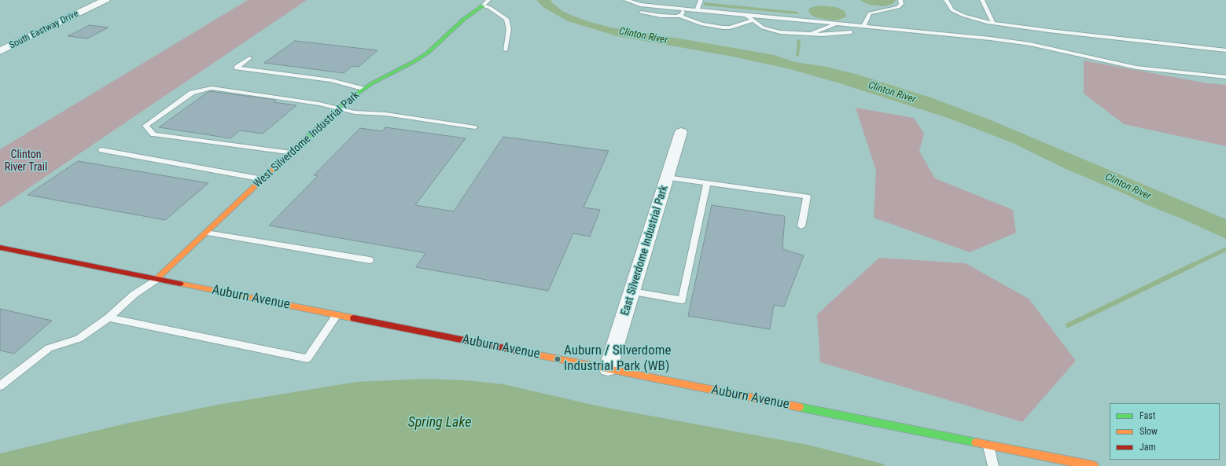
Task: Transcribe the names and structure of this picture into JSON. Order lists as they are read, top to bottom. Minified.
{"streets":{"main road":["West Silverdome Industrial Park","Auburn Avenue"],"street":["South Eastway Drive","East Silverdome Industrial Park"]},"crossings":[["West Silverdome Industrial Park","Auburn Avenue"],["East Silverdome Industrial Park","Auburn Avenue"]],"water":["Clinton River","Spring Lake"],"parks":["Clinton River Trail"],"places":["Auburn / Silverdome Industrial Park (WB)"],"legend":["Fast","Slow","Jam"]}
